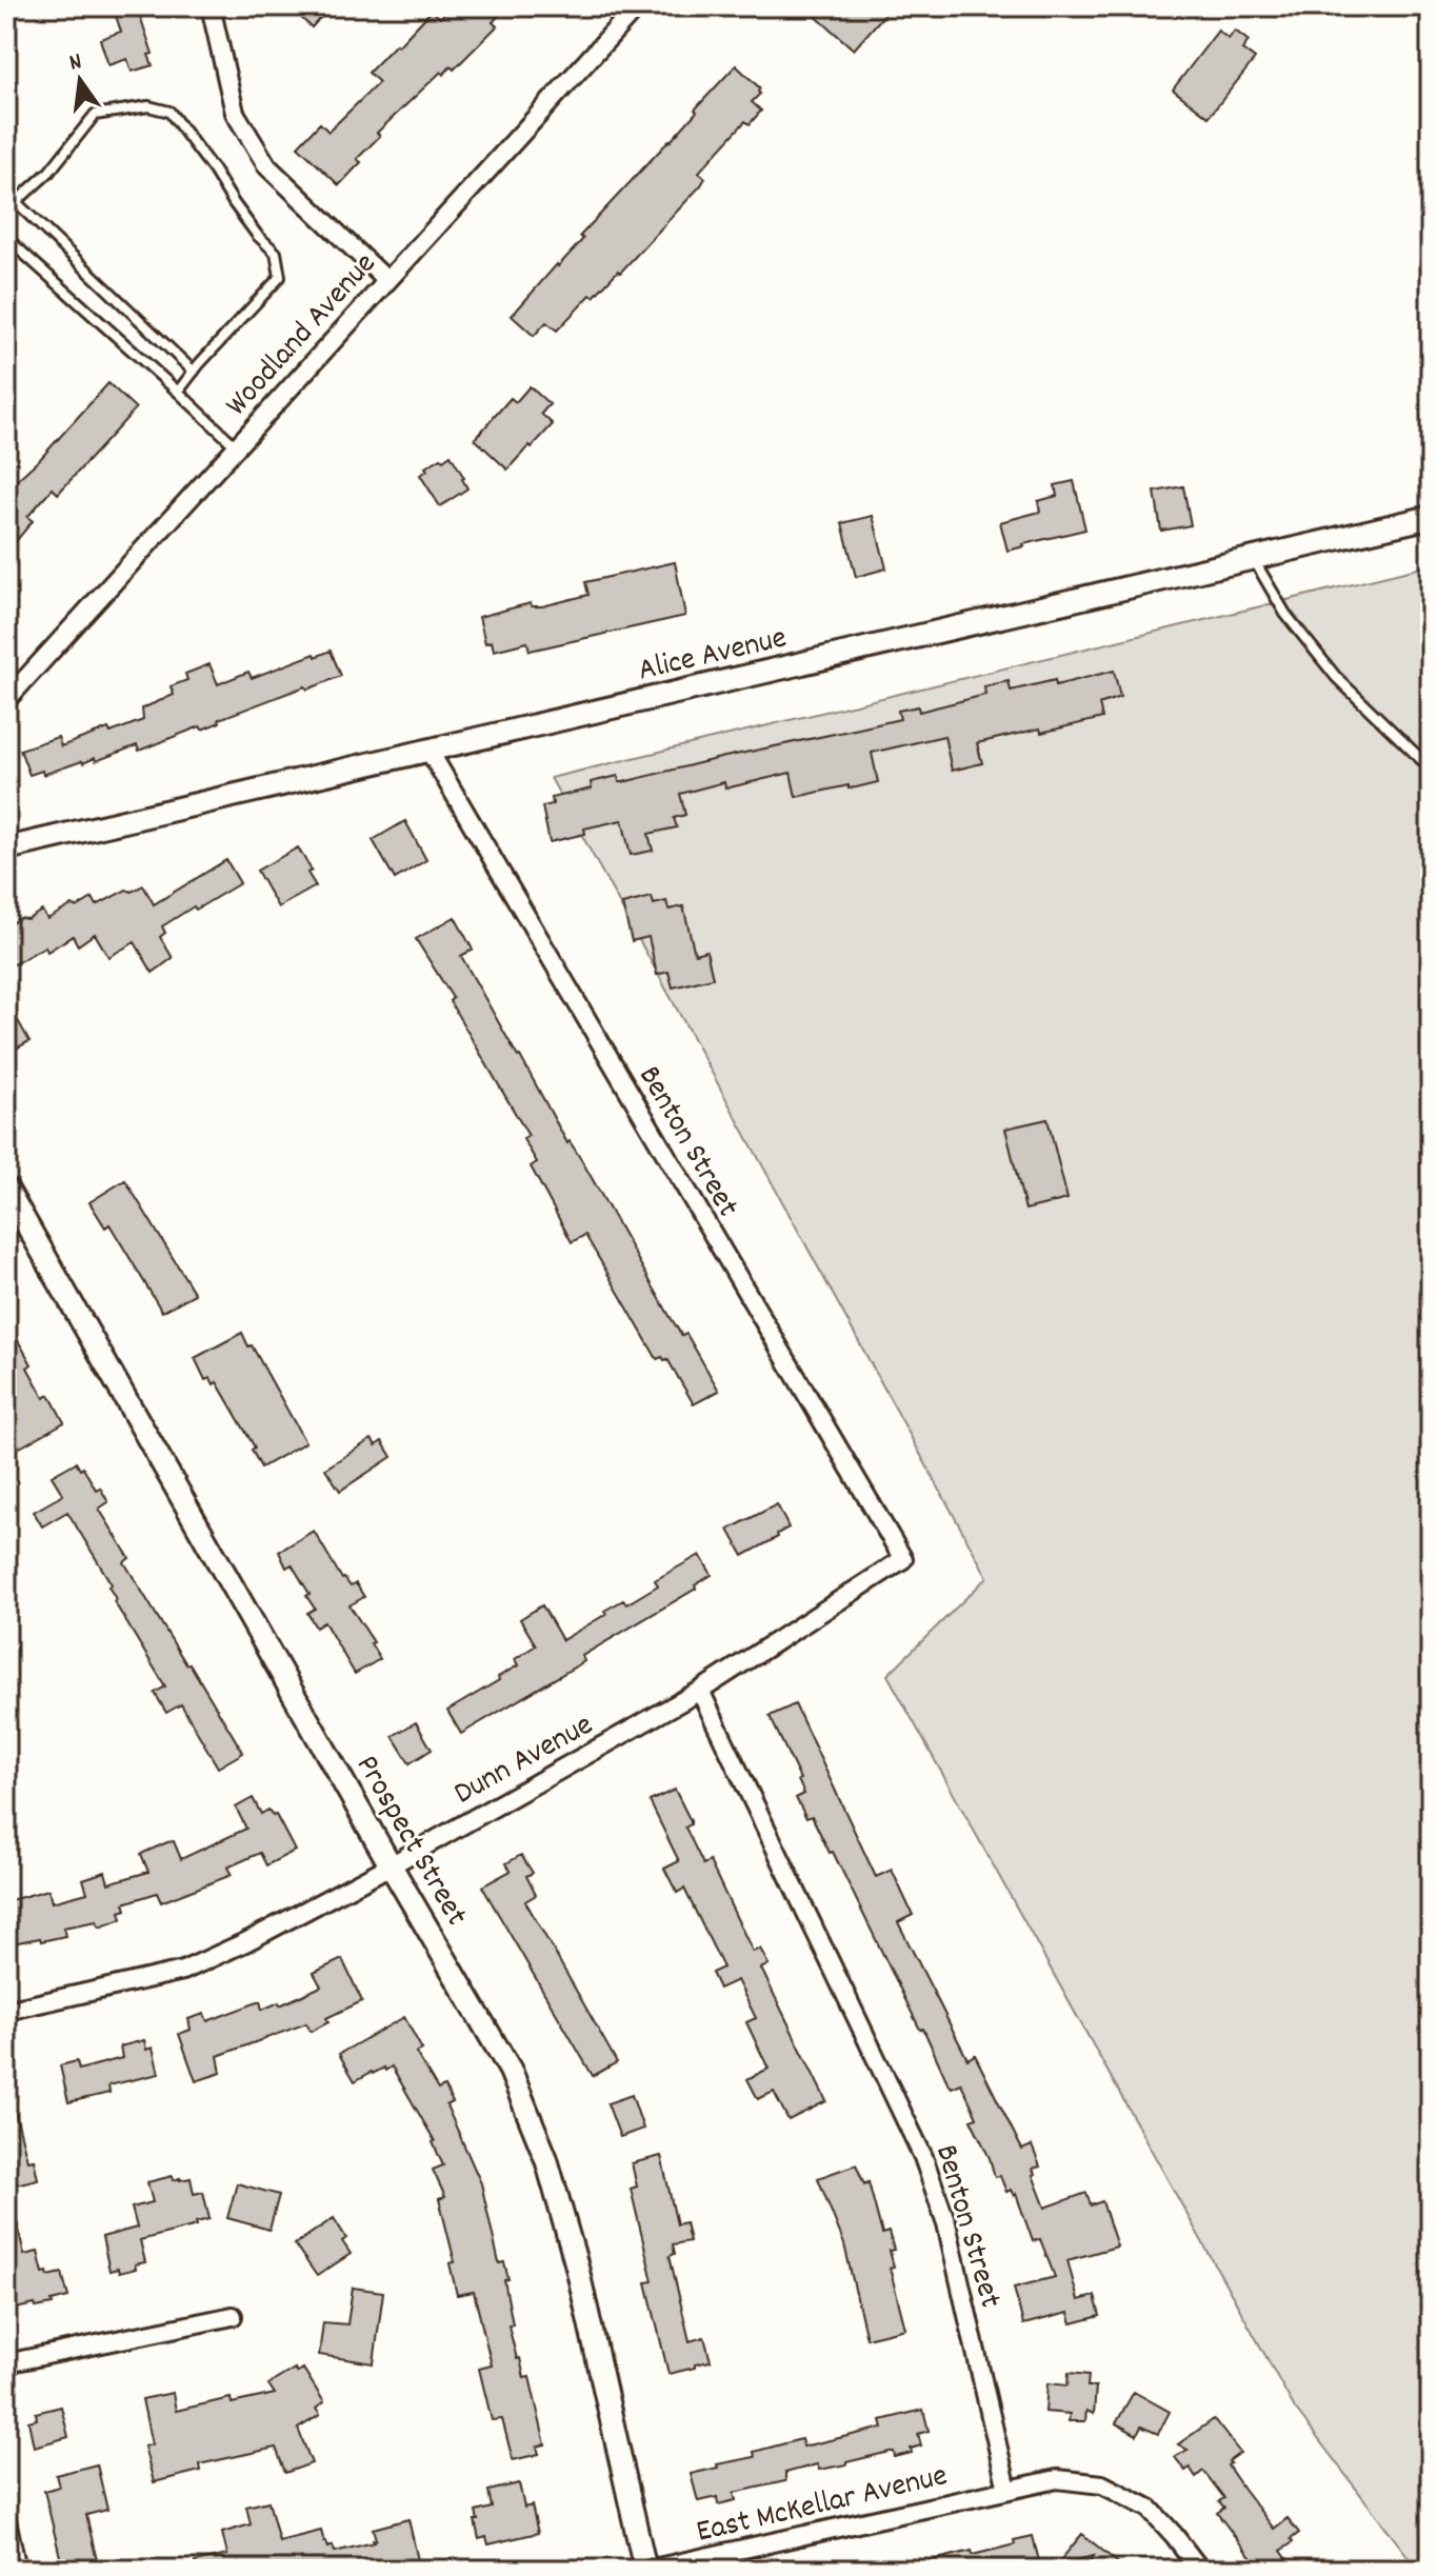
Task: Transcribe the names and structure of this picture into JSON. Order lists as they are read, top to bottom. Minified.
{"streets":{"street":["Woodland Avenue","Alice Avenue","Benton Street","Dunn Avenue","Prospect Street","East McKellar Avenue"]},"crossings":[["Alice Avenue","Benton Street"],["Benton Street","Dunn Avenue"],["Benton Street","East McKellar Avenue"],["Dunn Avenue","Prospect Street"],["Prospect Street","East McKellar Avenue"]],"north":"top"}
